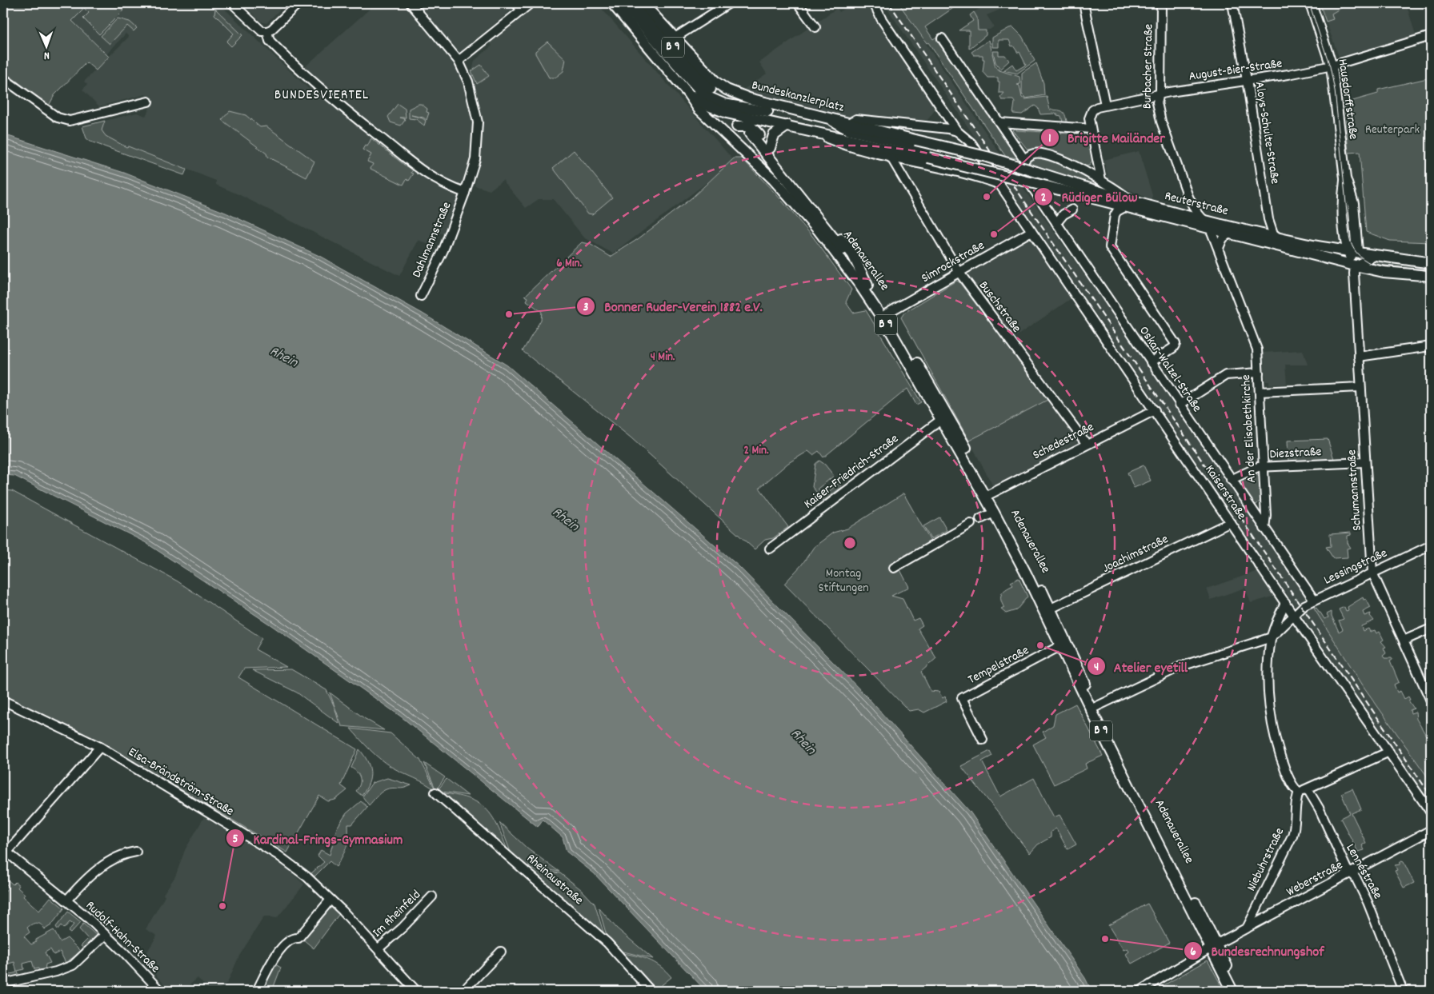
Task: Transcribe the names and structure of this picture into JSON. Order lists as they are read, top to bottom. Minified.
{"streets":{"main road":["B 9","Bundeskanzlerplatz","Hausdorffstraße","Reuterstraße","Adenauerallee"],"street":["Burbacher Straße","August-Bier-Straße","Aloys-Schulte-Straße","Dahlmannstraße","Simrockstraße","Buschstraße","Oskar-Walzel-Straße","An der Elisabethkirche","Schedestraße","Diezstraße","Kaiser-Friedrich-Straße","Schumannstraße","Kaiserstraße","Joachimstraße","Lessingstraße","Tempelstraße","Elsa-Brändström-Straße","Niebuhrstraße","Lennéstraße","Weberstraße","Rheinaustraße","Im Rheinfeld","Rudolf-Hahn-Straße"]},"crossings":[["B 9","Bundeskanzlerplatz"],["B 9","Adenauerallee"],["Burbacher Straße","August-Bier-Straße"],["Burbacher Straße","Reuterstraße"],["August-Bier-Straße","Hausdorffstraße"],["August-Bier-Straße","Aloys-Schulte-Straße"],["Bundeskanzlerplatz","Reuterstraße"],["Hausdorffstraße","Reuterstraße"],["Hausdorffstraße","Schumannstraße"],["Aloys-Schulte-Straße","Reuterstraße"],["Reuterstraße","An der Elisabethkirche"],["Reuterstraße","Schumannstraße"],["Adenauerallee","Simrockstraße"],["Adenauerallee","Schedestraße"],["Adenauerallee","Kaiser-Friedrich-Straße"],["Adenauerallee","Joachimstraße"],["Adenauerallee","Tempelstraße"],["Adenauerallee","Weberstraße"],["Simrockstraße","Buschstraße"],["Simrockstraße","Kaiserstraße"],["Buschstraße","Schedestraße"],["Oskar-Walzel-Straße","An der Elisabethkirche"],["Oskar-Walzel-Straße","Diezstraße"],["An der Elisabethkirche","Diezstraße"],["Schedestraße","Kaiserstraße"],["Diezstraße","Schumannstraße"],["Schumannstraße","Lessingstraße"],["Kaiserstraße","Joachimstraße"],["Kaiserstraße","Lessingstraße"],["Elsa-Brändström-Straße","Im Rheinfeld"],["Niebuhrstraße","Lennéstraße"],["Niebuhrstraße","Weberstraße"],["Lennéstraße","Weberstraße"]],"districts":["BUNDESVIERTEL"],"water":["Rhein"],"parks":["Reuterpark","Montag Stiftungen"],"places":["Brigitte Mailänder","Rüdiger Bülow","Bonner Ruder-Verein 1882 e.V.","Atelier eyetill","Kardinal-Frings-Gymnasium","Bundesrechnungshof"],"north":"bottom","rings":["6 Min.","4 Min.","2 Min."]}
